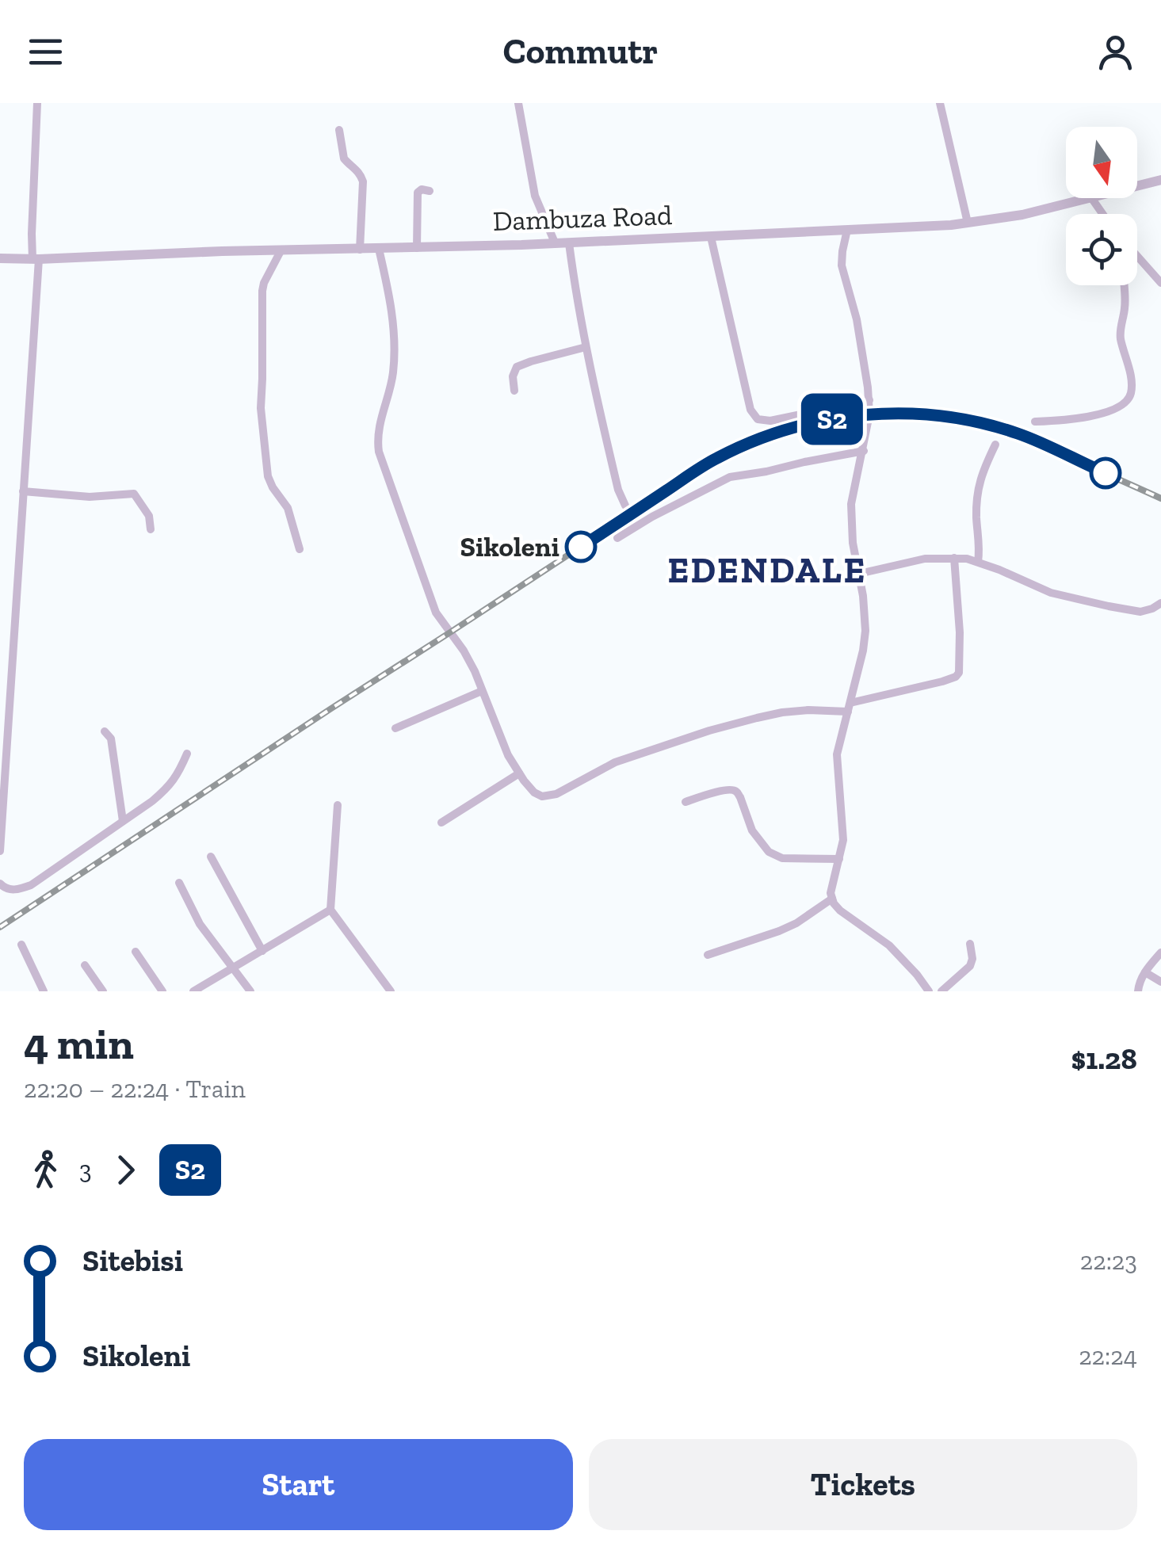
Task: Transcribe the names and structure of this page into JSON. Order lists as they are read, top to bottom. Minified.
{"streets":{"street":["Dambuza Road"]},"districts":["EDENDALE"],"places":["Sikoleni"],"north":"bottom","page":{"header":"Commutr","on_map":"S2","heading":["4 min","22:20 – 22:24 · Train","$1.28"],"legs":["3","S2"],"list":[{"name":"Sitebisi","value":"22:23"},{"name":"Sikoleni","value":"22:24"}],"buttons":["Start","Tickets"]}}
